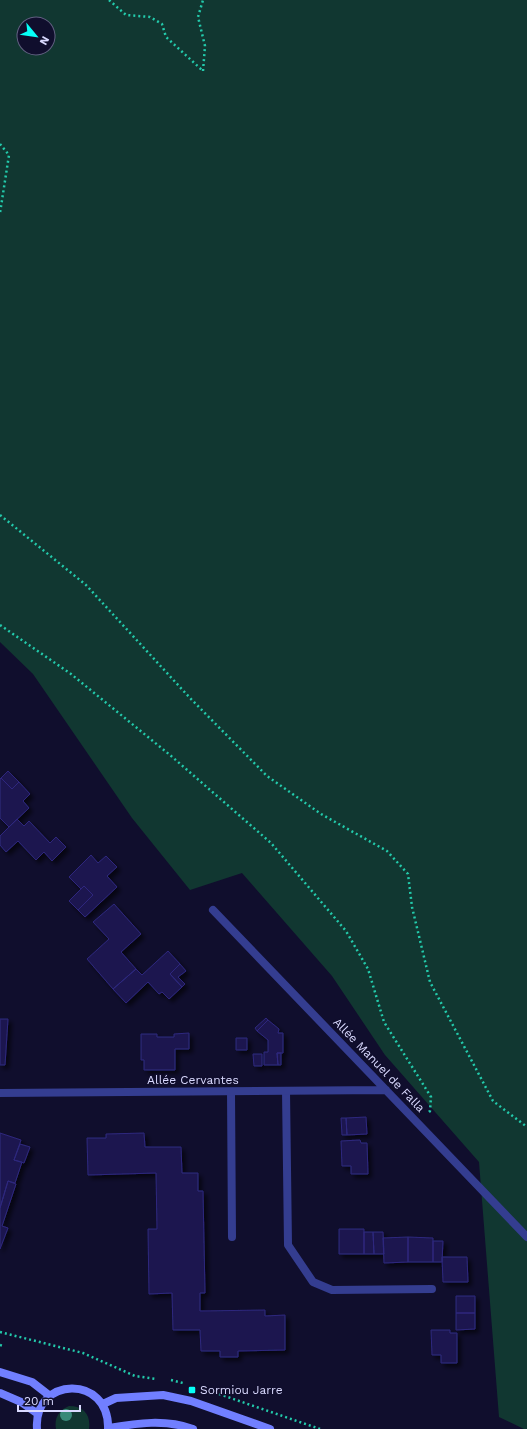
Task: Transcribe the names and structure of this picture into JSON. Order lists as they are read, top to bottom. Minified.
{"streets":{"street":["Allée Manuel de Falla","Allée Cervantes"]},"crossings":[["Allée Manuel de Falla","Allée Cervantes"]],"places":{"transit":["Sormiou Jarre"]},"scale_bar":"20 m","north":"bottom right"}
